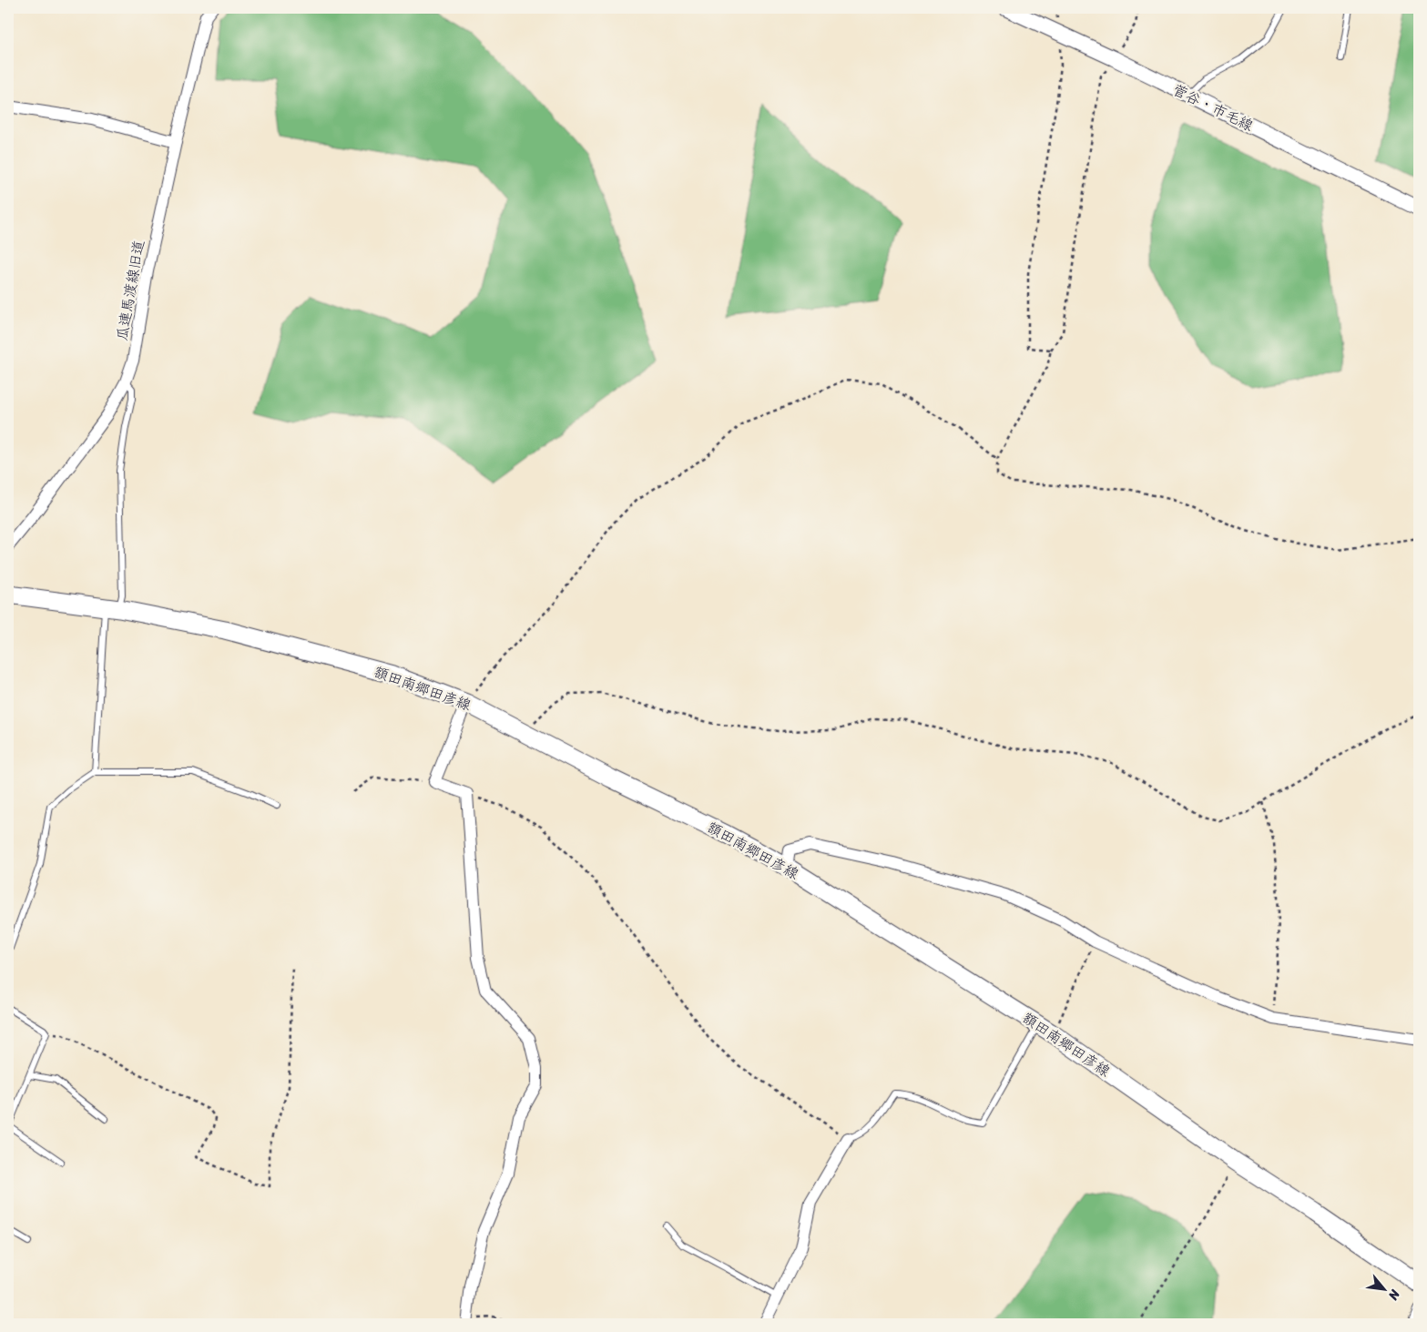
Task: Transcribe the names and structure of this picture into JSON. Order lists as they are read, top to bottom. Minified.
{"streets":{"main road":["額田南郷田彦線"],"street":["菅谷・市毛線","瓜連馬渡線旧道"]},"north":"bottom right"}
